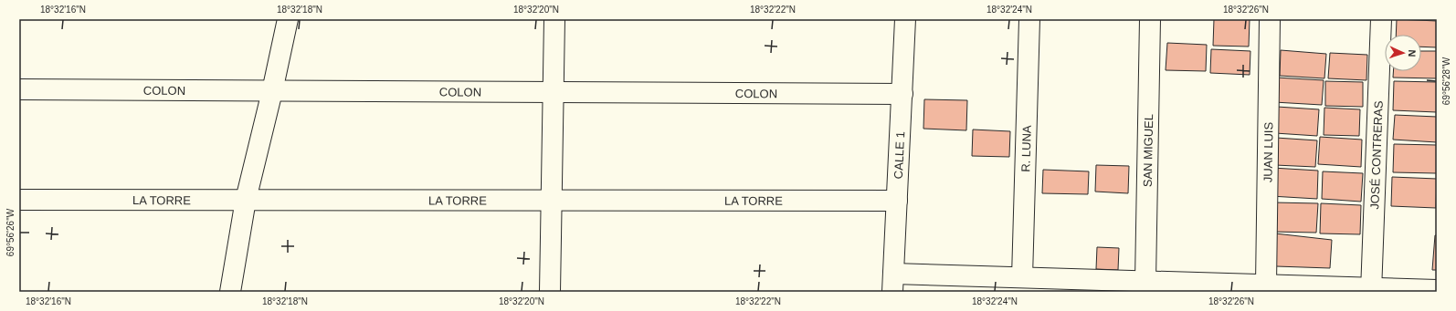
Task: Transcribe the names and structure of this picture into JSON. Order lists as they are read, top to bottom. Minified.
{"streets":{"street":["COLON","R. LUNA","SAN MIGUEL","JUAN LUIS","JOSÉ CONTRERAS","CALLE 1","LA TORRE"]},"crossings":[["COLON","CALLE 1"],["CALLE 1","LA TORRE"]],"north":"right","coordinates":["18°32'16\"N","18°32'18\"N","18°32'20\"N","18°32'22\"N","18°32'24\"N","18°32'26\"N","69°56'28\"W","69°56'26\"W"]}
